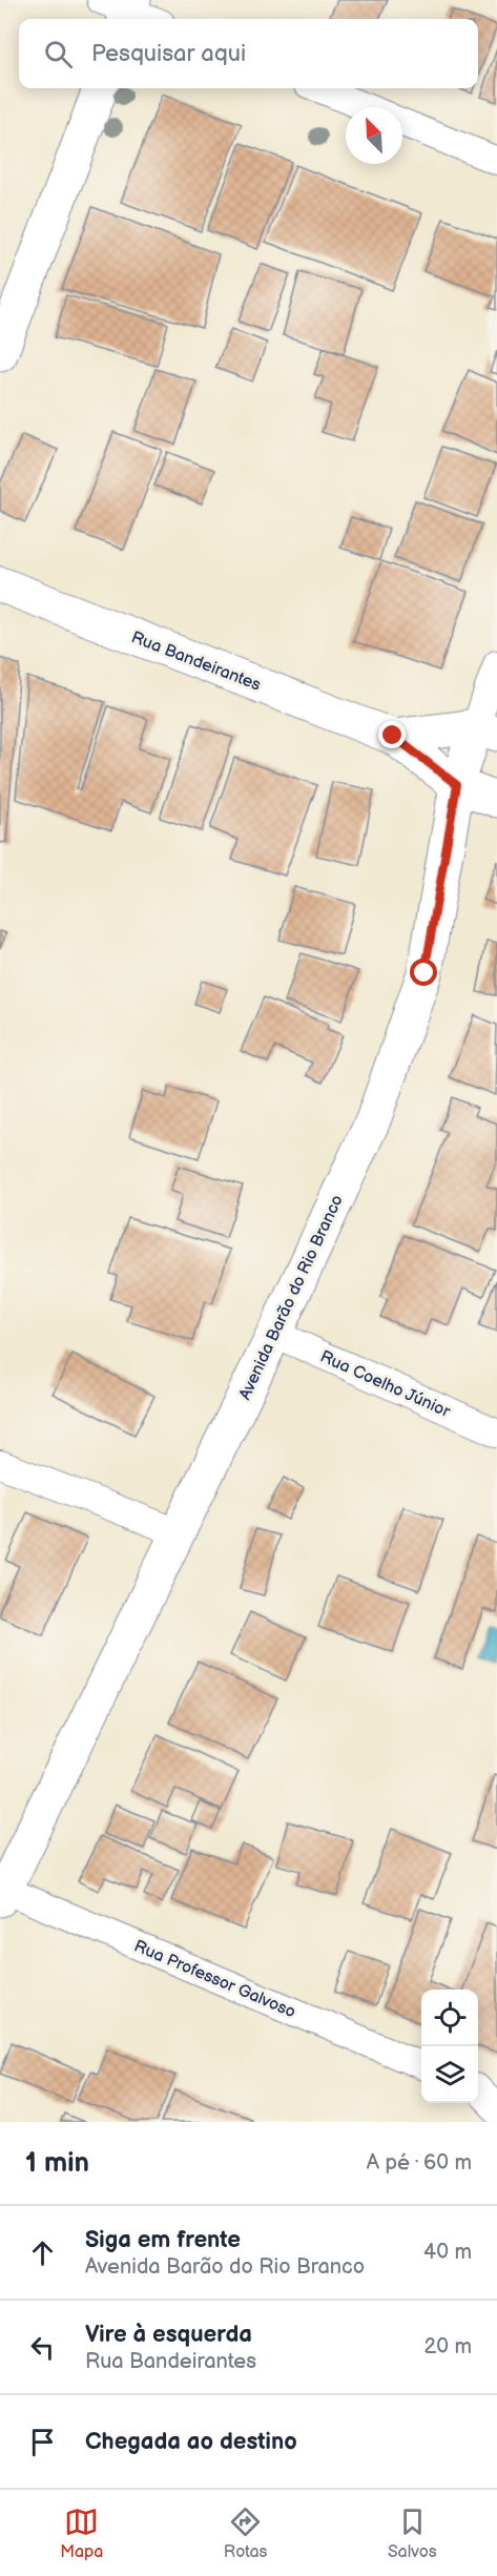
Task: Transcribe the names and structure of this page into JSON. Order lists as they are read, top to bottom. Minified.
{"streets":{"street":["Rua Bandeirantes","Avenida Barão do Rio Branco","Rua Coelho Júnior","Rua Professor Galvoso"]},"crossings":[["Rua Bandeirantes","Avenida Barão do Rio Branco"],["Avenida Barão do Rio Branco","Rua Coelho Júnior"],["Avenida Barão do Rio Branco","Rua Professor Galvoso"]],"north":"top left","page":{"search":"Pesquisar aqui","heading":["1 min","A pé · 60 m"],"list":[["Siga em frente","Avenida Barão do Rio Branco","40 m"],["Vire à esquerda","Rua Bandeirantes","20 m"],"Chegada ao destino"],"nav":["Mapa","Rotas","Salvos"]}}
